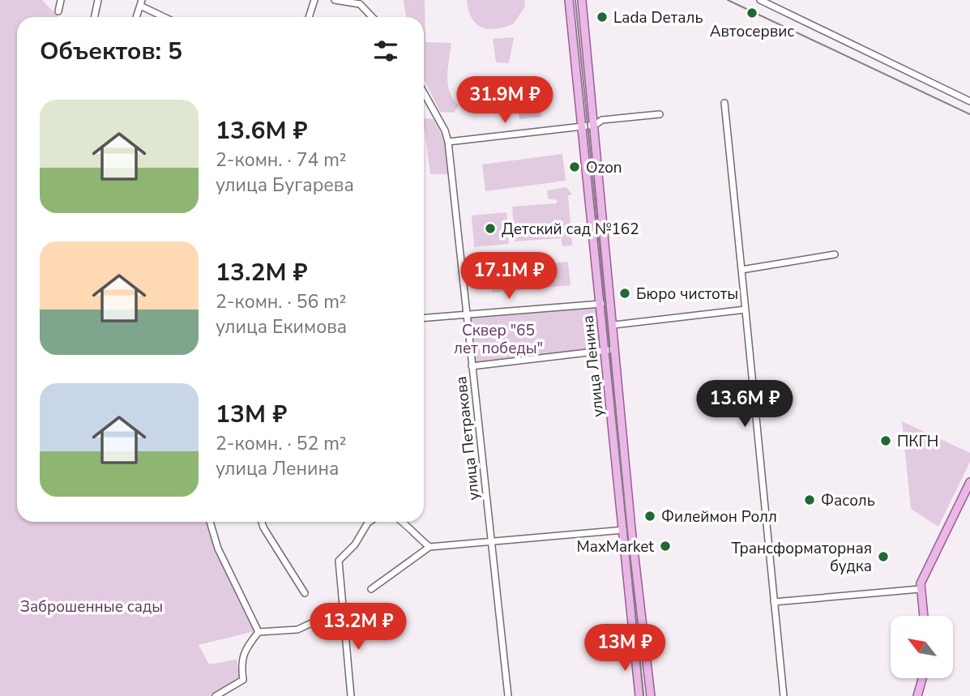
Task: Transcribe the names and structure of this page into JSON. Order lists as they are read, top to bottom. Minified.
{"streets":{"main road":["улица Ленина"],"street":["улица Петракова"]},"parks":["Сквер \"65 лет победы\"","Заброшенные сады"],"places":["Автосервис","Lada Dеталь","Ozon","Детский сад №162","Бюро чистоты","ПКГН","Фасоль","Филеймон Ролл","MaxMarket","Трансформаторная будка"],"north":"top left","page":{"heading":"Объектов: 5","price":["31.9M ₽","17.1M ₽","13.6M ₽","13.2M ₽","13M ₽"],"list":[{"name":"13.6M ₽","note":"2-комн. · 74 m² · улица Бугарева"},{"name":"13.2M ₽","note":"2-комн. · 56 m² · улица Екимова"},{"name":"13M ₽","note":"2-комн. · 52 m² · улица Ленина"}]}}
